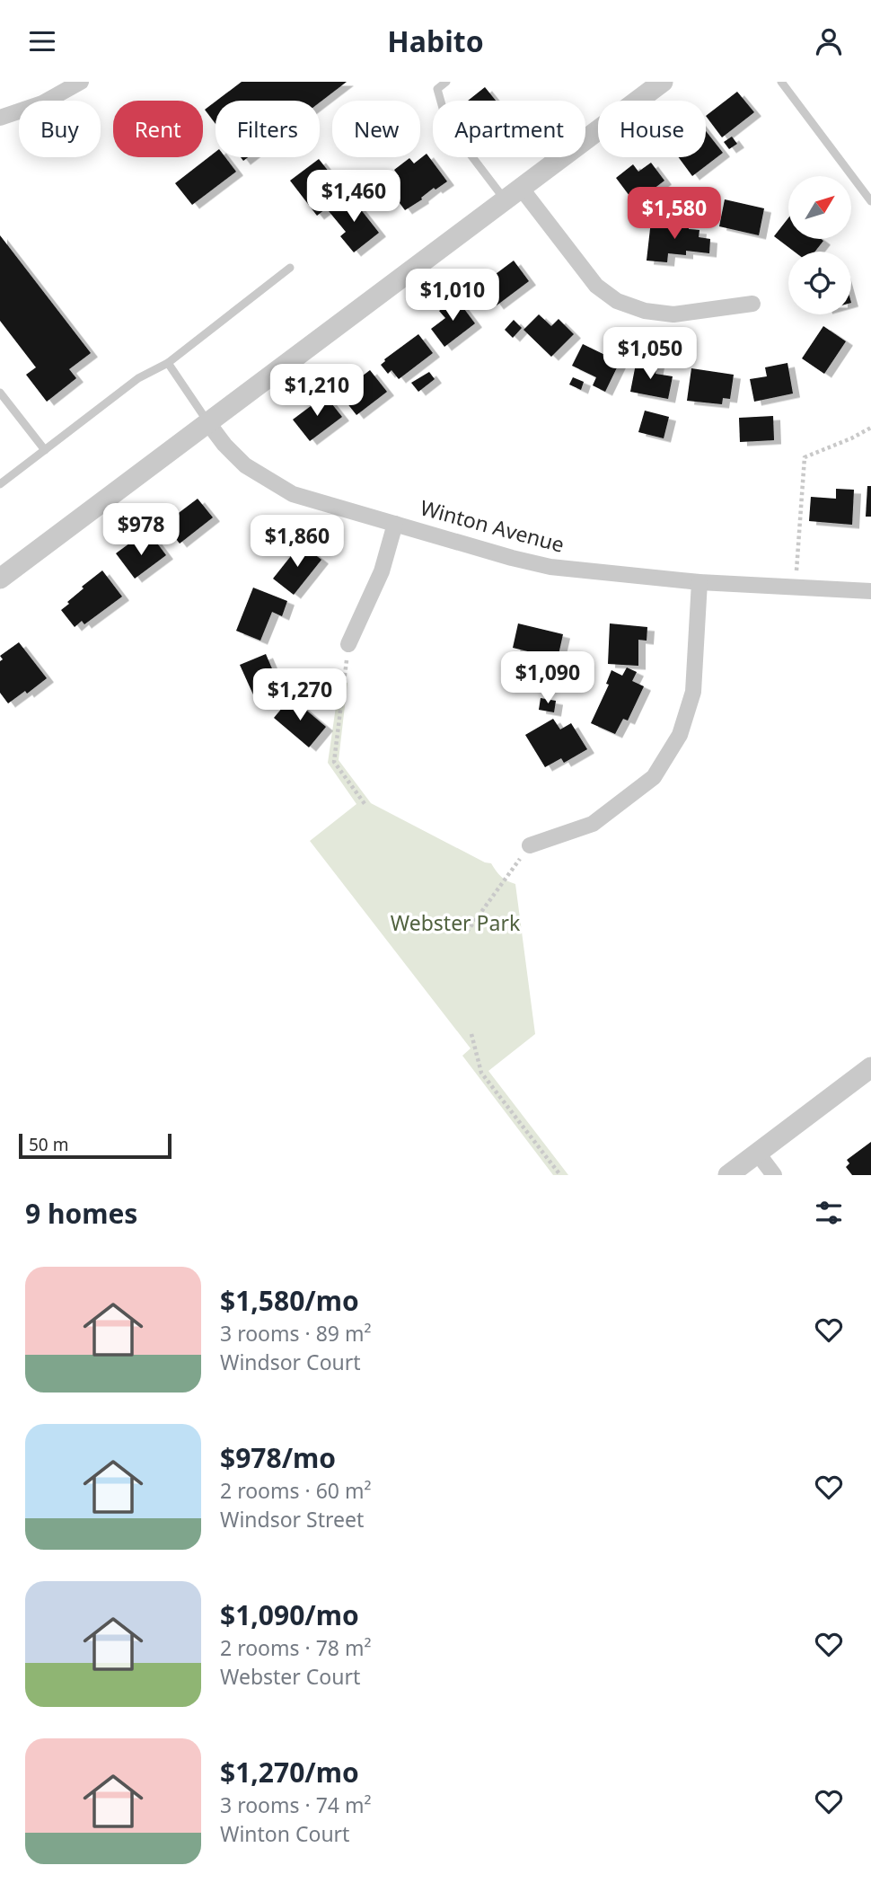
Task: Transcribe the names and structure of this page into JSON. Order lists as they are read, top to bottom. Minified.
{"streets":{"street":["Winton Avenue"]},"parks":["Webster Park"],"scale_bar":"50 m","north":"top right","page":{"header":"Habito","chip":["Buy","Rent","Filters","New","Apartment","House"],"price":["$1,460","$1,580","$1,010","$1,050","$1,210","$978","$1,860","$1,090","$1,270"],"scale":"50 m","heading":"9 homes","list":[{"name":"$1,580/mo","note":"3 rooms · 89 m² · Windsor Court"},{"name":"$978/mo","note":"2 rooms · 60 m² · Windsor Street"},{"name":"$1,090/mo","note":"2 rooms · 78 m² · Webster Court"},{"name":"$1,270/mo","note":"3 rooms · 74 m² · Winton Court"}]}}
